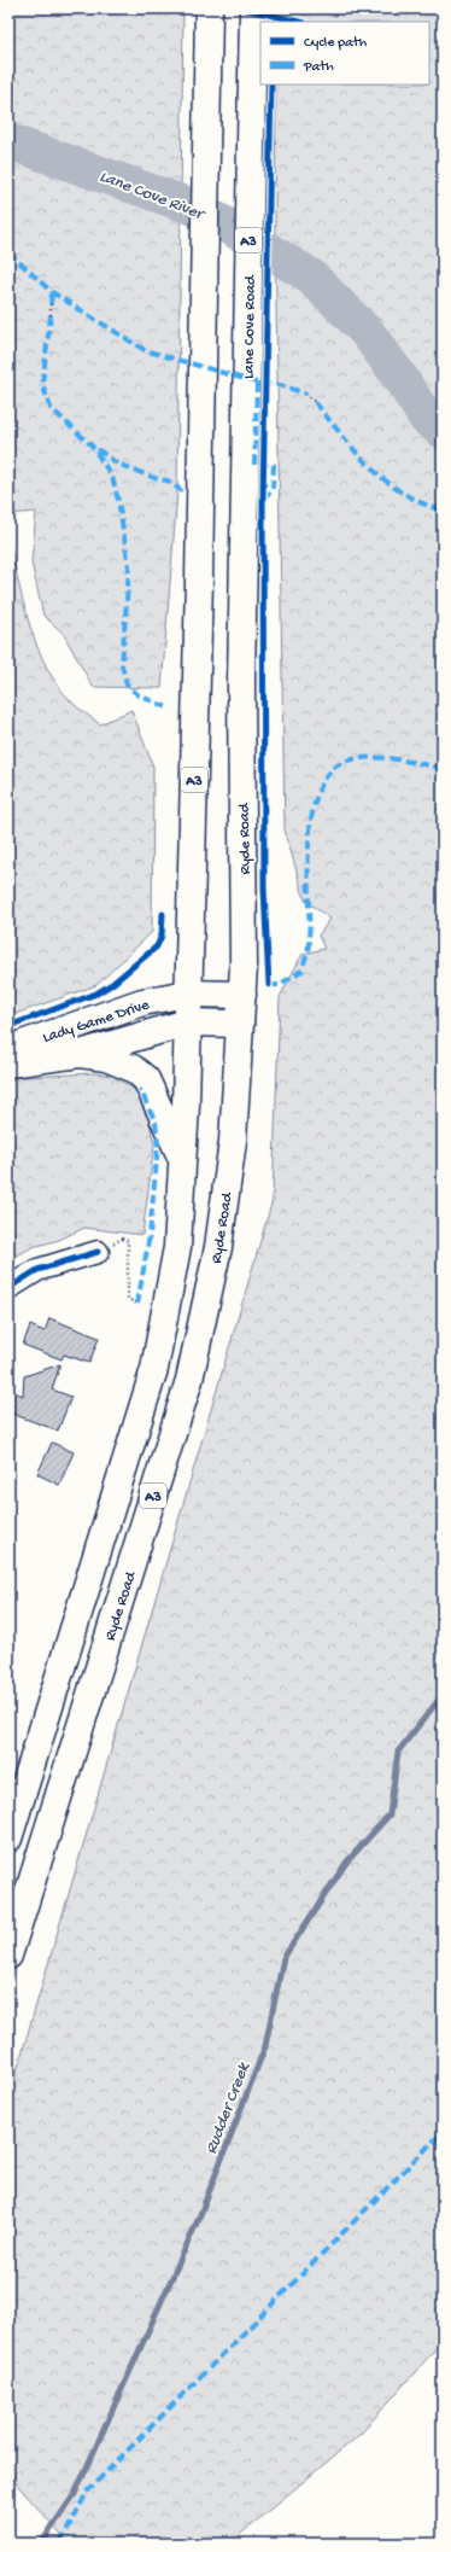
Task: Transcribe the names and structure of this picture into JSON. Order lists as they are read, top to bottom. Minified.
{"streets":{"main road":["A3","Lane Cove Road","Ryde Road","Lady Game Drive"]},"crossings":[["A3","Lady Game Drive"],["Lane Cove Road","Ryde Road"],["Ryde Road","Lady Game Drive"]],"water":["Lane Cove River","Rudder Creek"],"legend":["Cycle path","Path"]}
